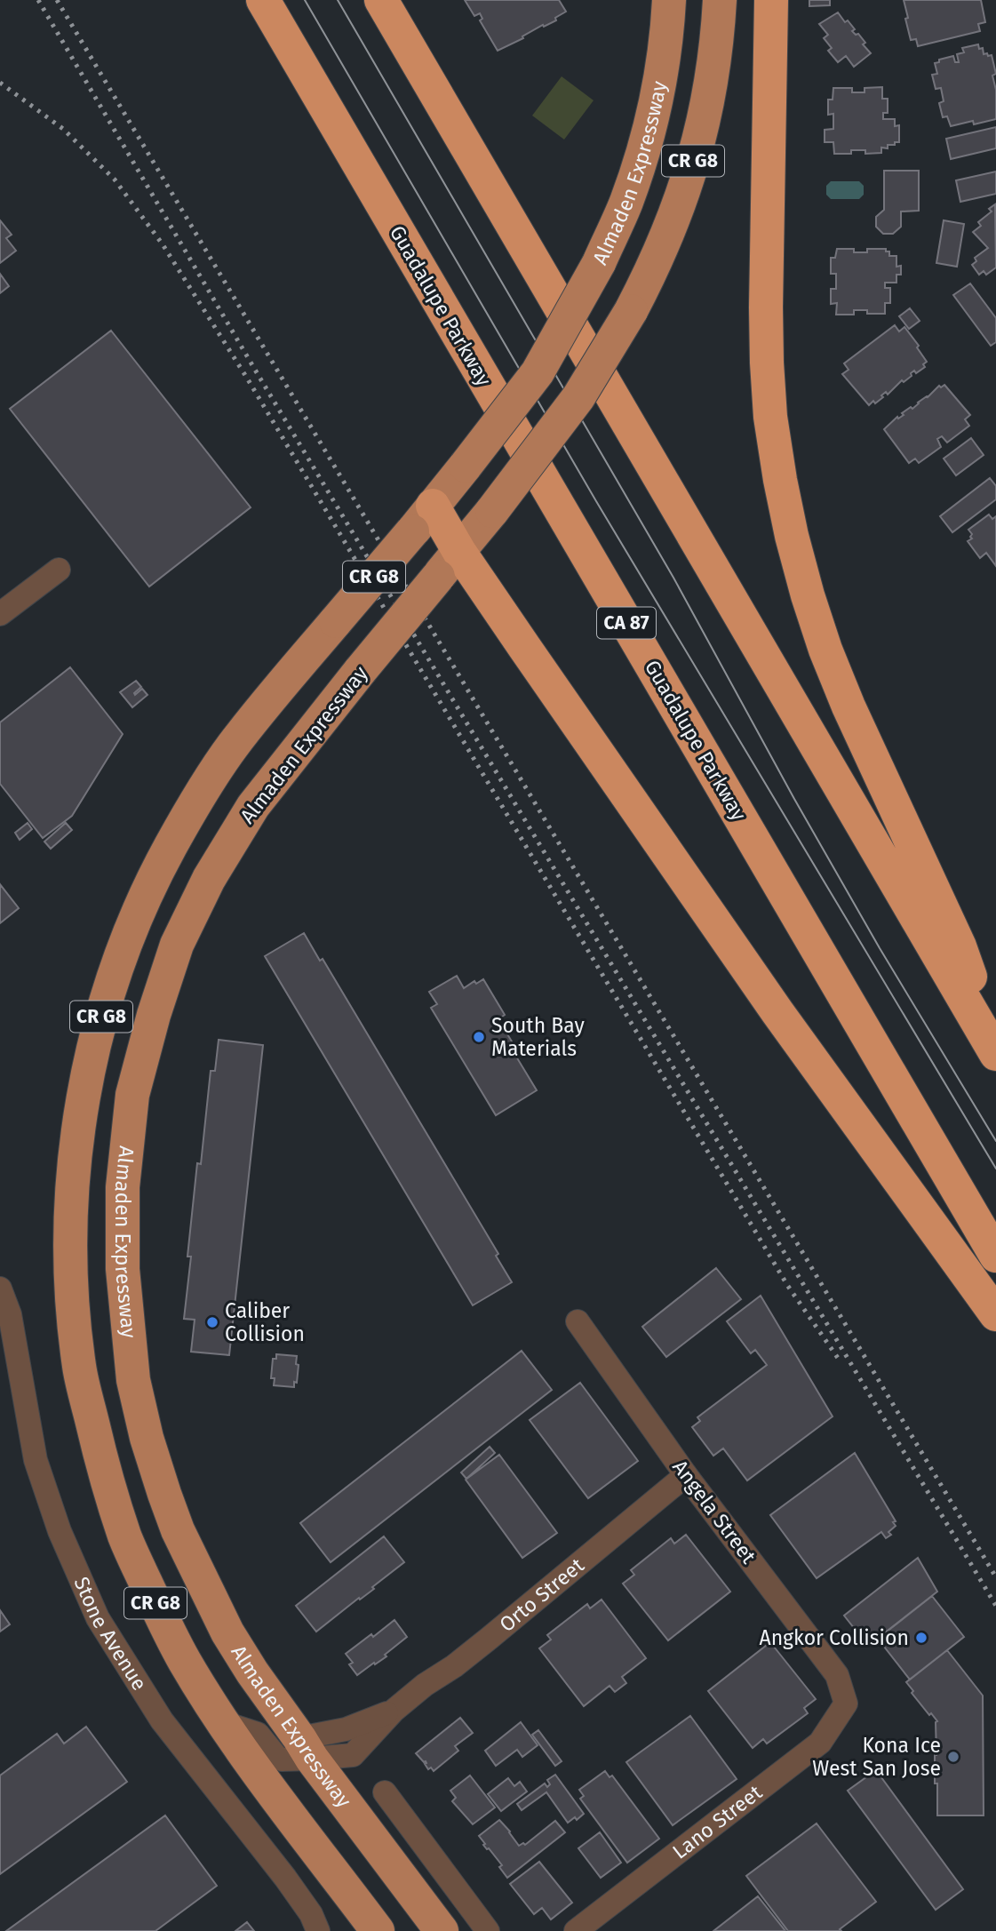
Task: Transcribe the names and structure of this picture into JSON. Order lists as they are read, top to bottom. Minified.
{"streets":{"highway":["Guadalupe Parkway","CA 87"],"main road":["CR G8","Almaden Expressway"],"street":["Angela Street","Orto Street","Stone Avenue","Lano Street"]},"crossings":[["Almaden Expressway","Orto Street"],["Angela Street","Orto Street"],["Angela Street","Lano Street"]],"places":["South Bay Materials","Caliber Collision","Angkor Collision","Kona Ice West San Jose"]}
